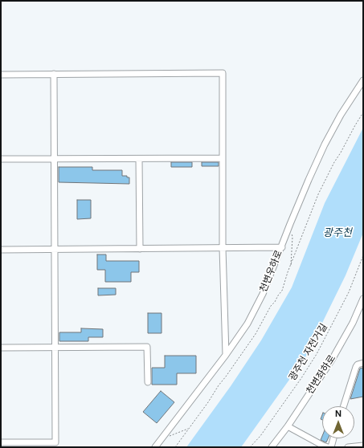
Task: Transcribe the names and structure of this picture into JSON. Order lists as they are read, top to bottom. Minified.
{"streets":{"street":["천변우하로","천변좌하로"],"path":["광주천 자전거길"]},"water":["광주천"],"north":"top"}
